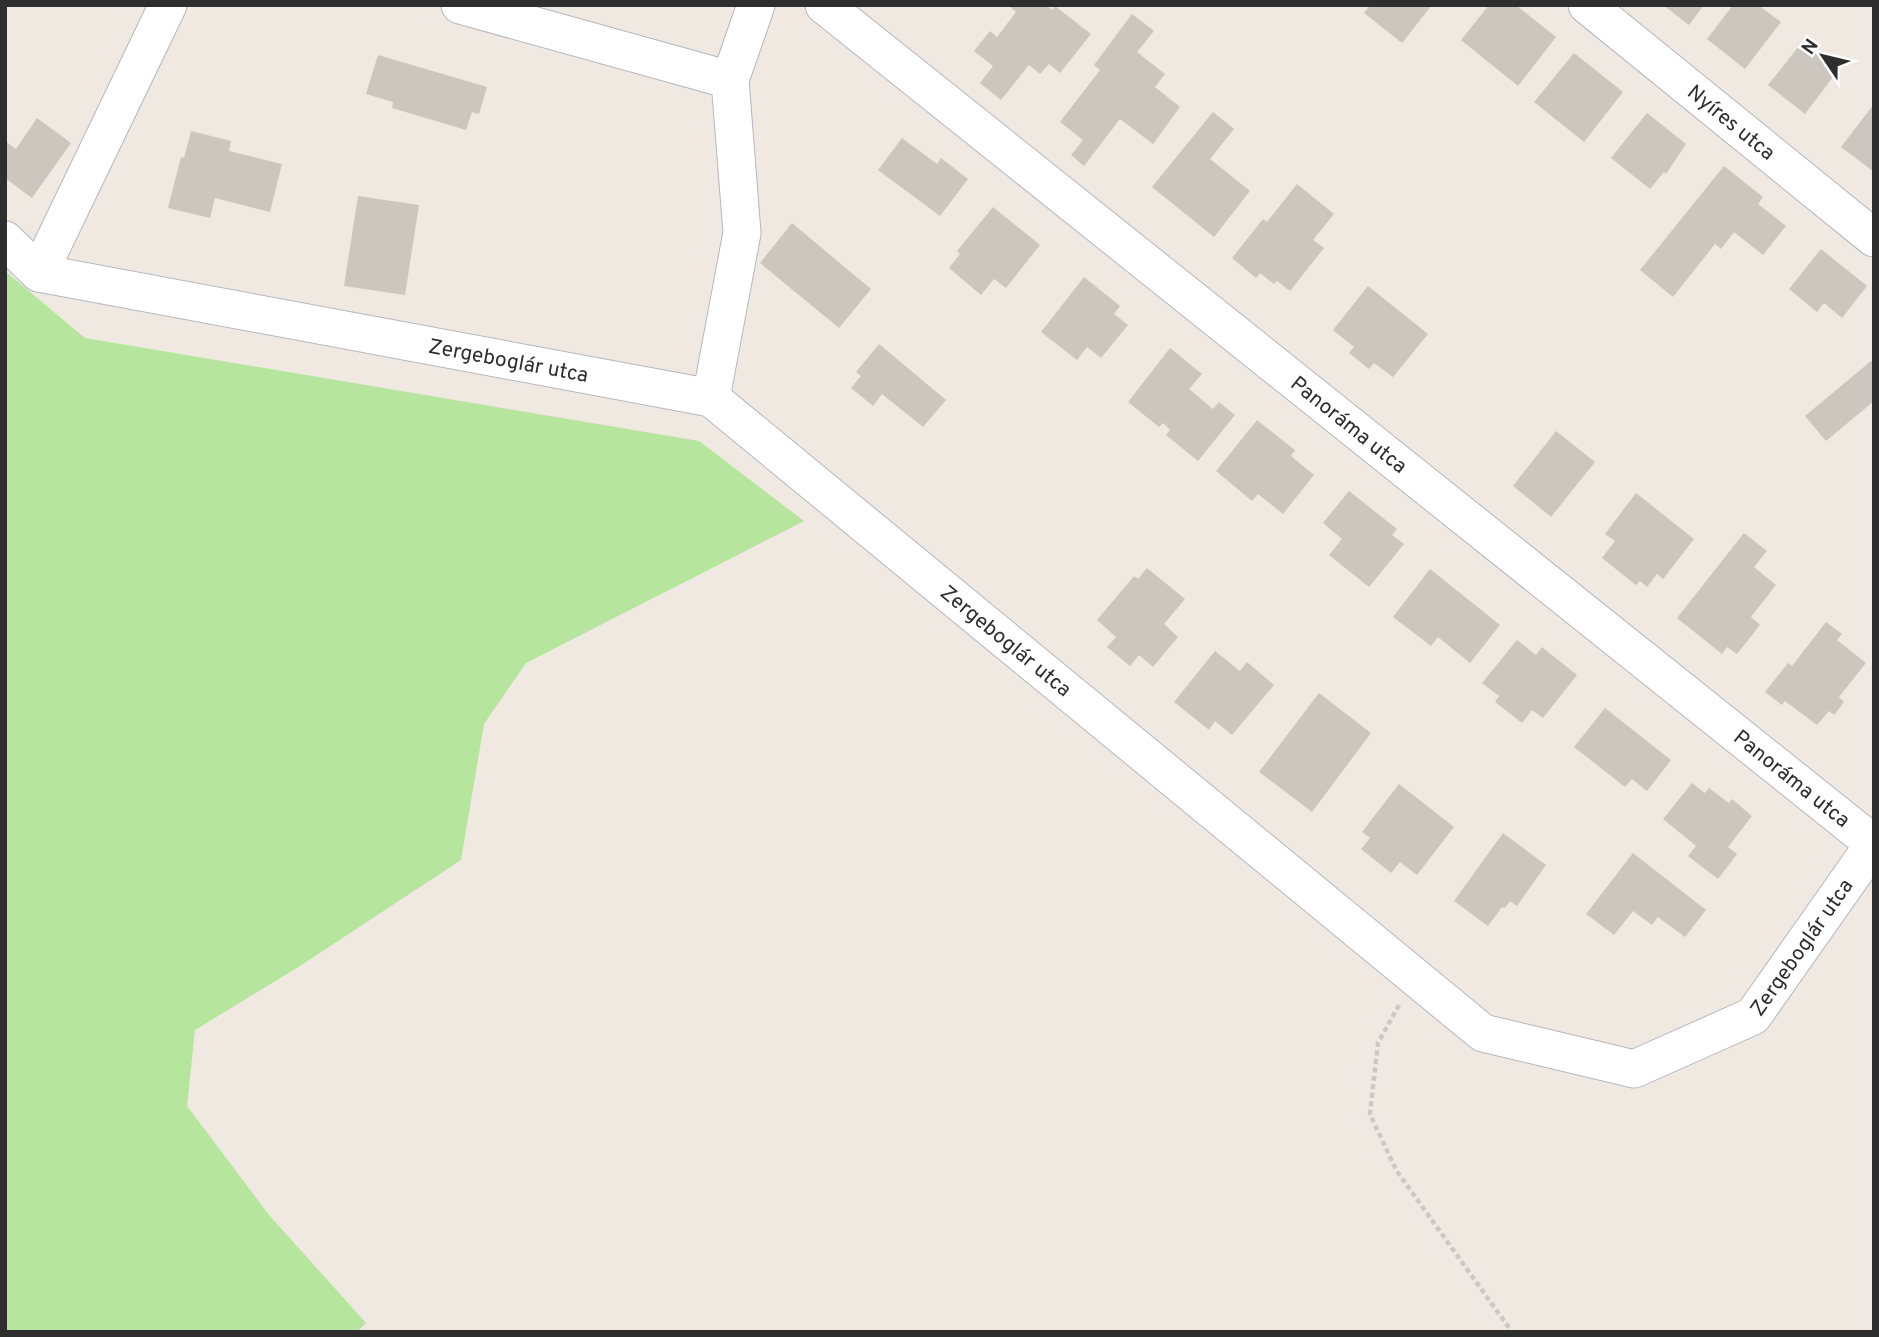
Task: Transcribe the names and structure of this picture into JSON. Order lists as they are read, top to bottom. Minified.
{"streets":{"street":["Nyíres utca","Zergeboglár utca","Panoráma utca"]},"crossings":[["Zergeboglár utca","Panoráma utca"]],"north":"top left"}
